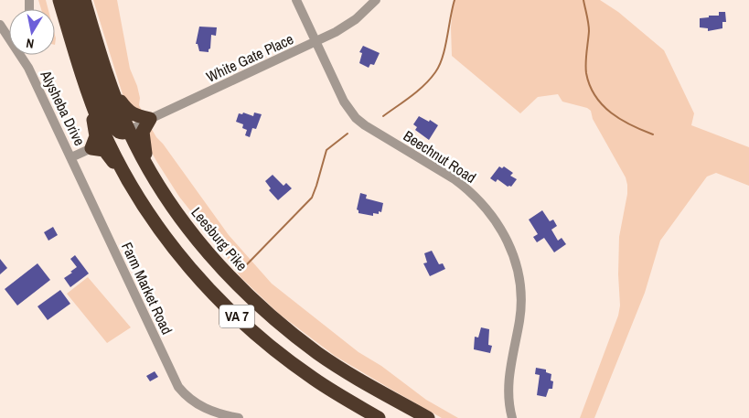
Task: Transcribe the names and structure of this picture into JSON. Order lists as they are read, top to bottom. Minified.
{"streets":{"highway":["Leesburg Pike","VA 7"],"street":["White Gate Place","Alysheba Drive","Beechnut Road","Farm Market Road"]},"crossings":[["White Gate Place","Beechnut Road"],["White Gate Place","Leesburg Pike"],["Alysheba Drive","Farm Market Road"]],"north":"bottom"}
